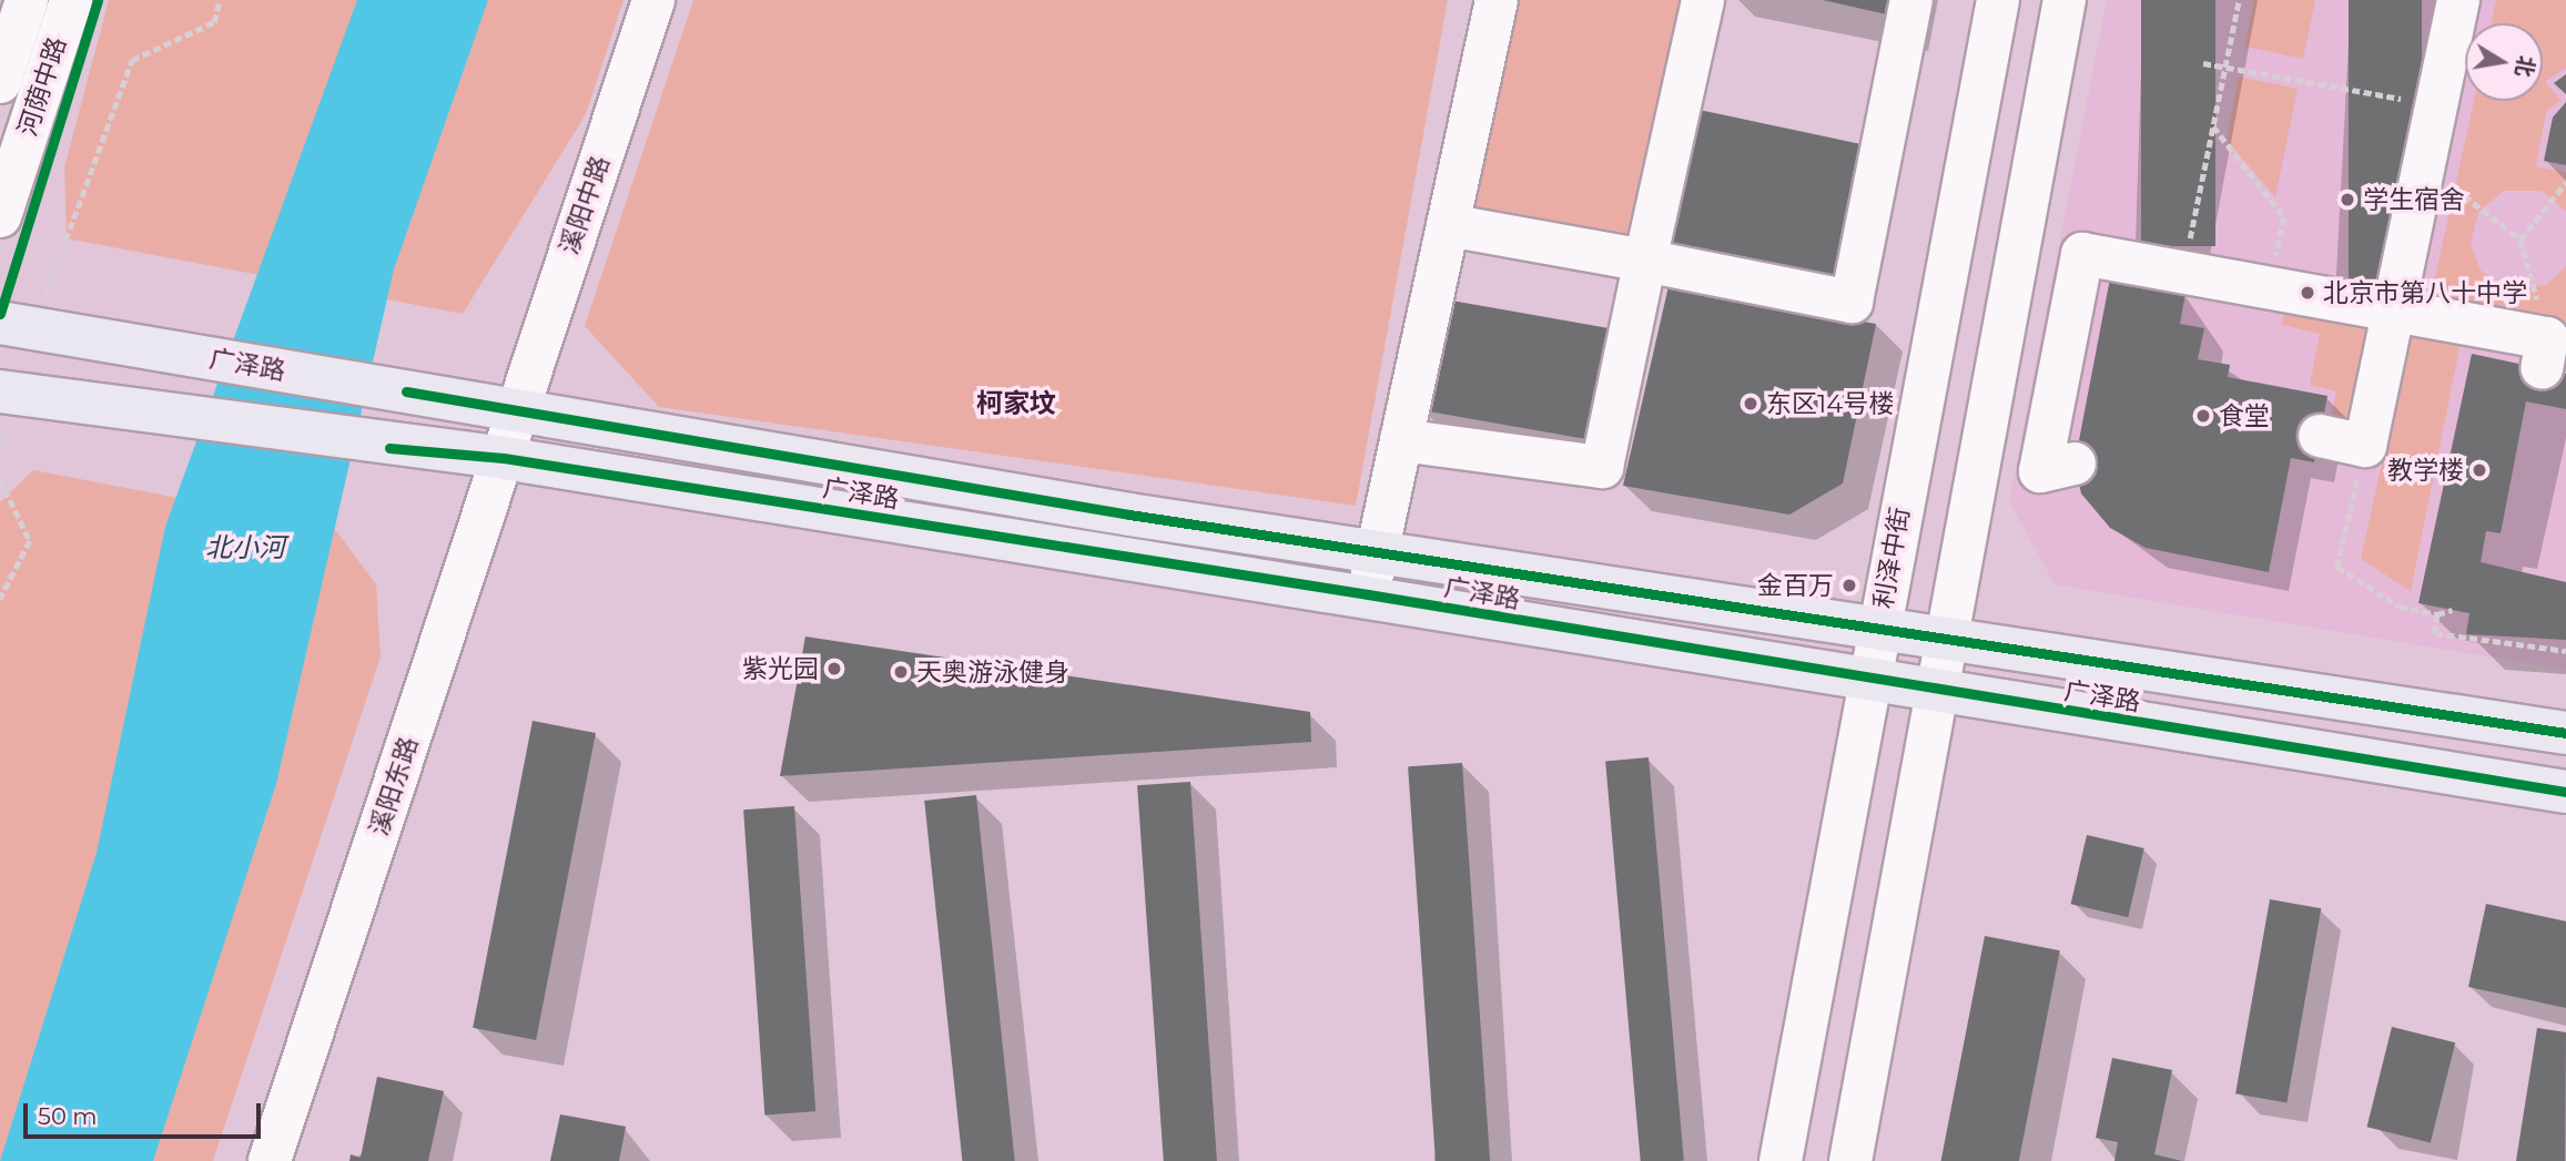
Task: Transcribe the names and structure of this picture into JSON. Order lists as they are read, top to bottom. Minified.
{"streets":{"main road":["广泽路"],"street":["河荫中路","溪阳中路","利泽中街","溪阳东路"]},"crossings":[["溪阳中路","广泽路"],["溪阳中路","溪阳东路"],["广泽路","利泽中街"],["广泽路","溪阳东路"]],"districts":["柯家坟"],"water":["北小河"],"places":["学生宿舍","北京市第八十中学","东区14号楼","食堂","教学楼","金百万","紫光园","天奥游泳健身"],"scale_bar":"50 m","north":"right"}
